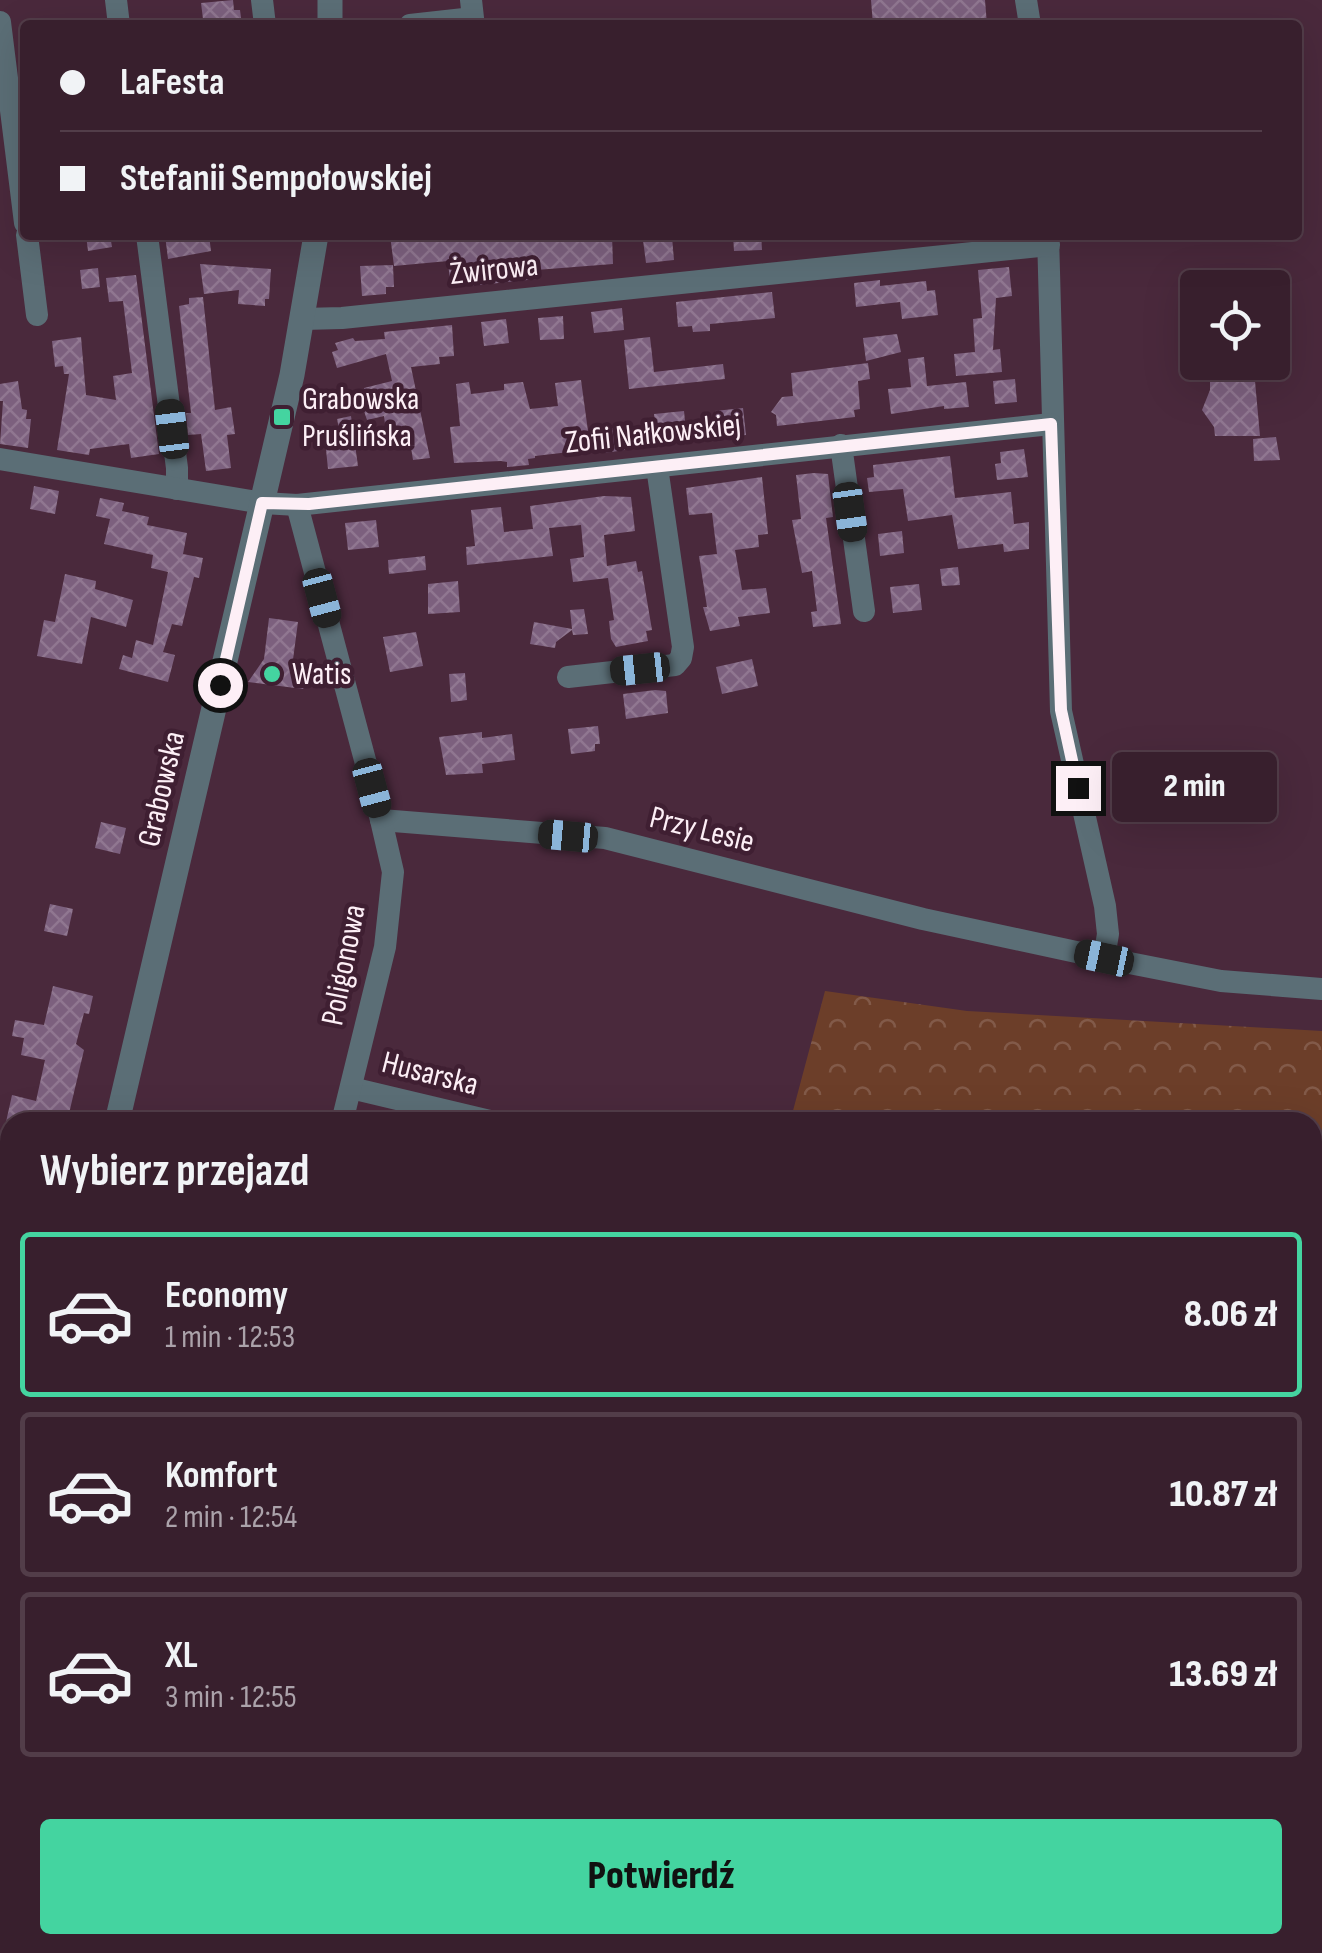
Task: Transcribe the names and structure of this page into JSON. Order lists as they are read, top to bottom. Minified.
{"streets":{"street":["Żwirowa","Zofii Nałkowskiej","Grabowska","Przy Lesie","Poligonowa","Husarska"]},"crossings":[["Żwirowa","Grabowska"],["Zofii Nałkowskiej","Grabowska"],["Przy Lesie","Poligonowa"],["Poligonowa","Husarska"]],"places":{"transit":["Grabowska Pruślińska"],"other":["Watis"]},"page":{"banner":["LaFesta","Stefanii Sempołowskiej"],"bubble":"2 min","heading":"Wybierz przejazd","list":[{"name":"Economy","note":"1 min · 12:53","value":"8.06 zł"},{"name":"Komfort","note":"2 min · 12:54","value":"10.87 zł"},{"name":"XL","note":"3 min · 12:55","value":"13.69 zł"}],"buttons":"Potwierdź"}}
